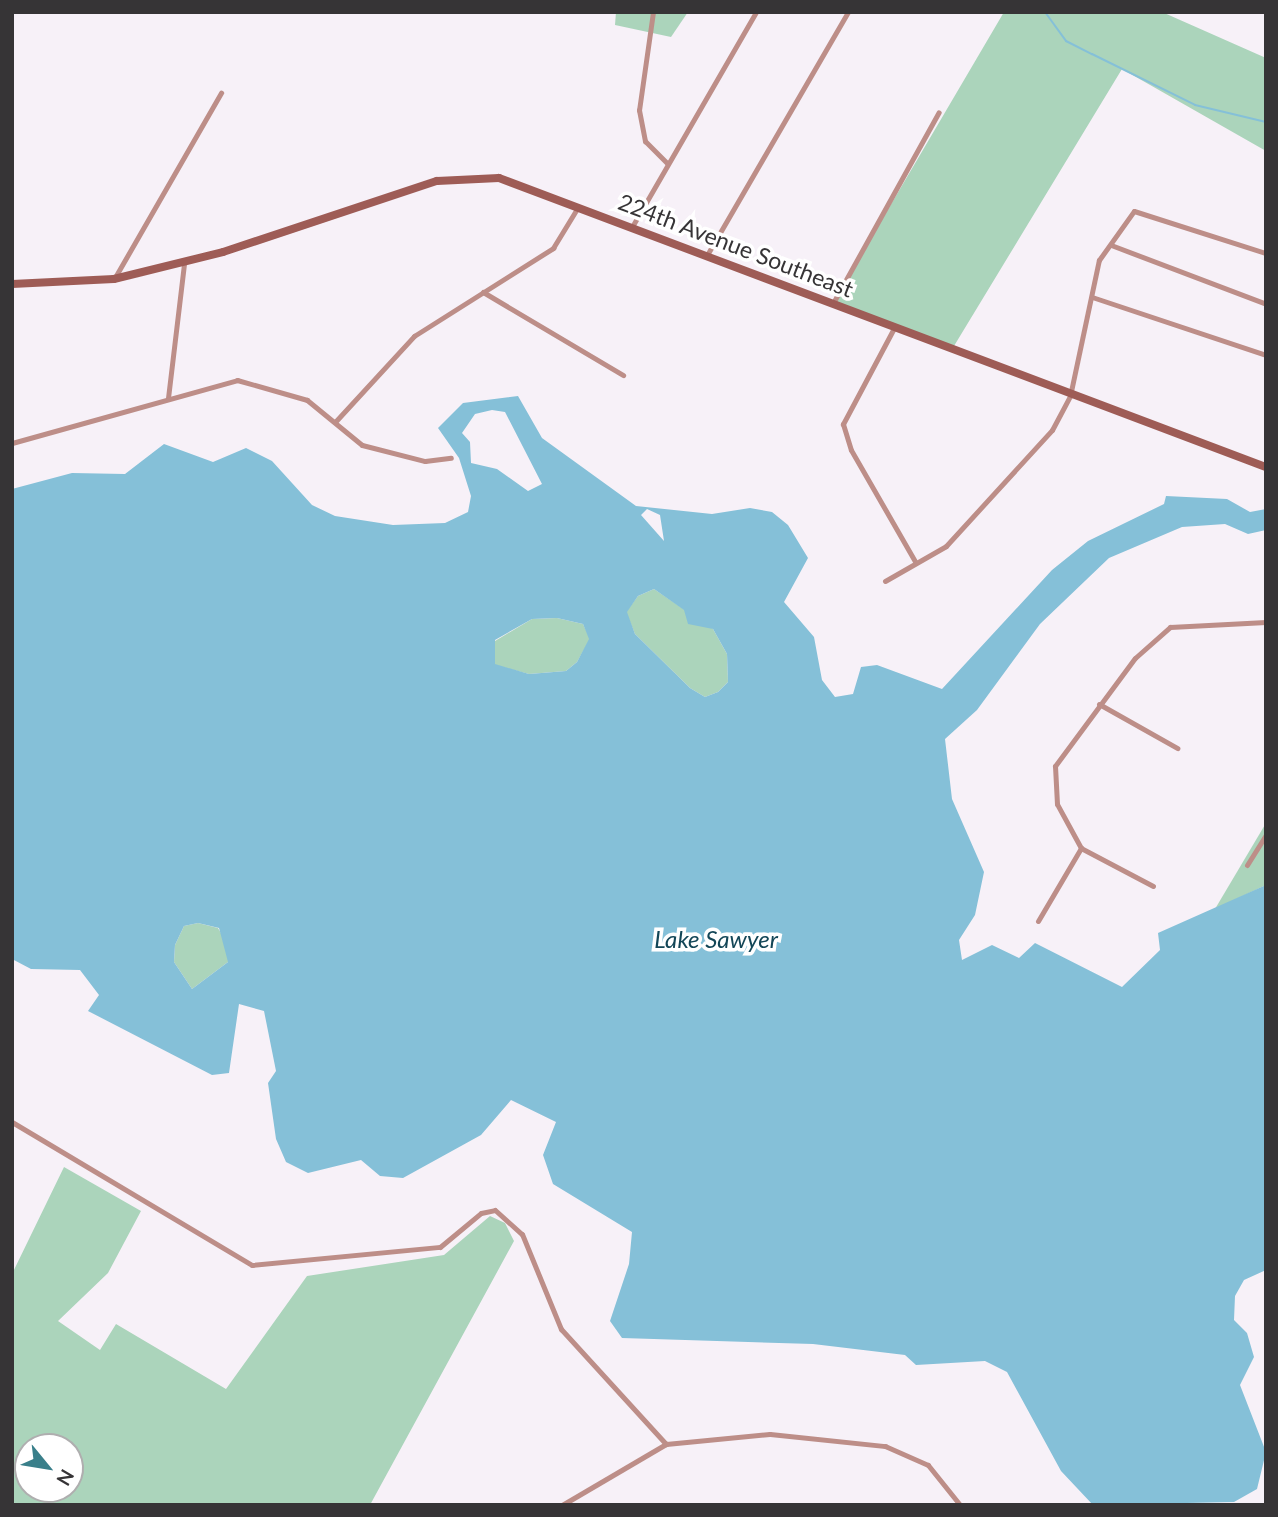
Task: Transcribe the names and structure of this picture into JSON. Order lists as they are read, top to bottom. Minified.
{"streets":{"street":["224th Avenue Southeast"]},"water":["Lake Sawyer"],"north":"bottom right"}
